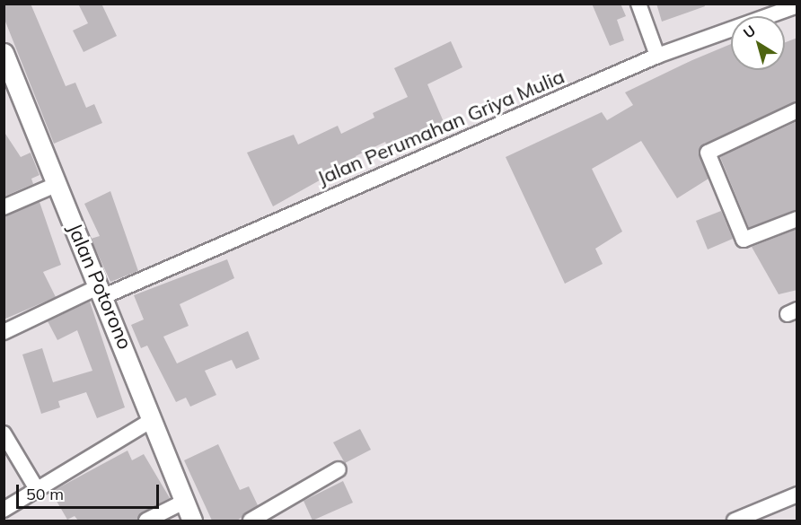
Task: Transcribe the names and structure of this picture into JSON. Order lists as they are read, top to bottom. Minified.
{"streets":{"street":["Jalan Perumahan Griya Mulia","Jalan Potorono"]},"crossings":[["Jalan Perumahan Griya Mulia","Jalan Potorono"]],"scale_bar":"50 m","north":"top left"}
